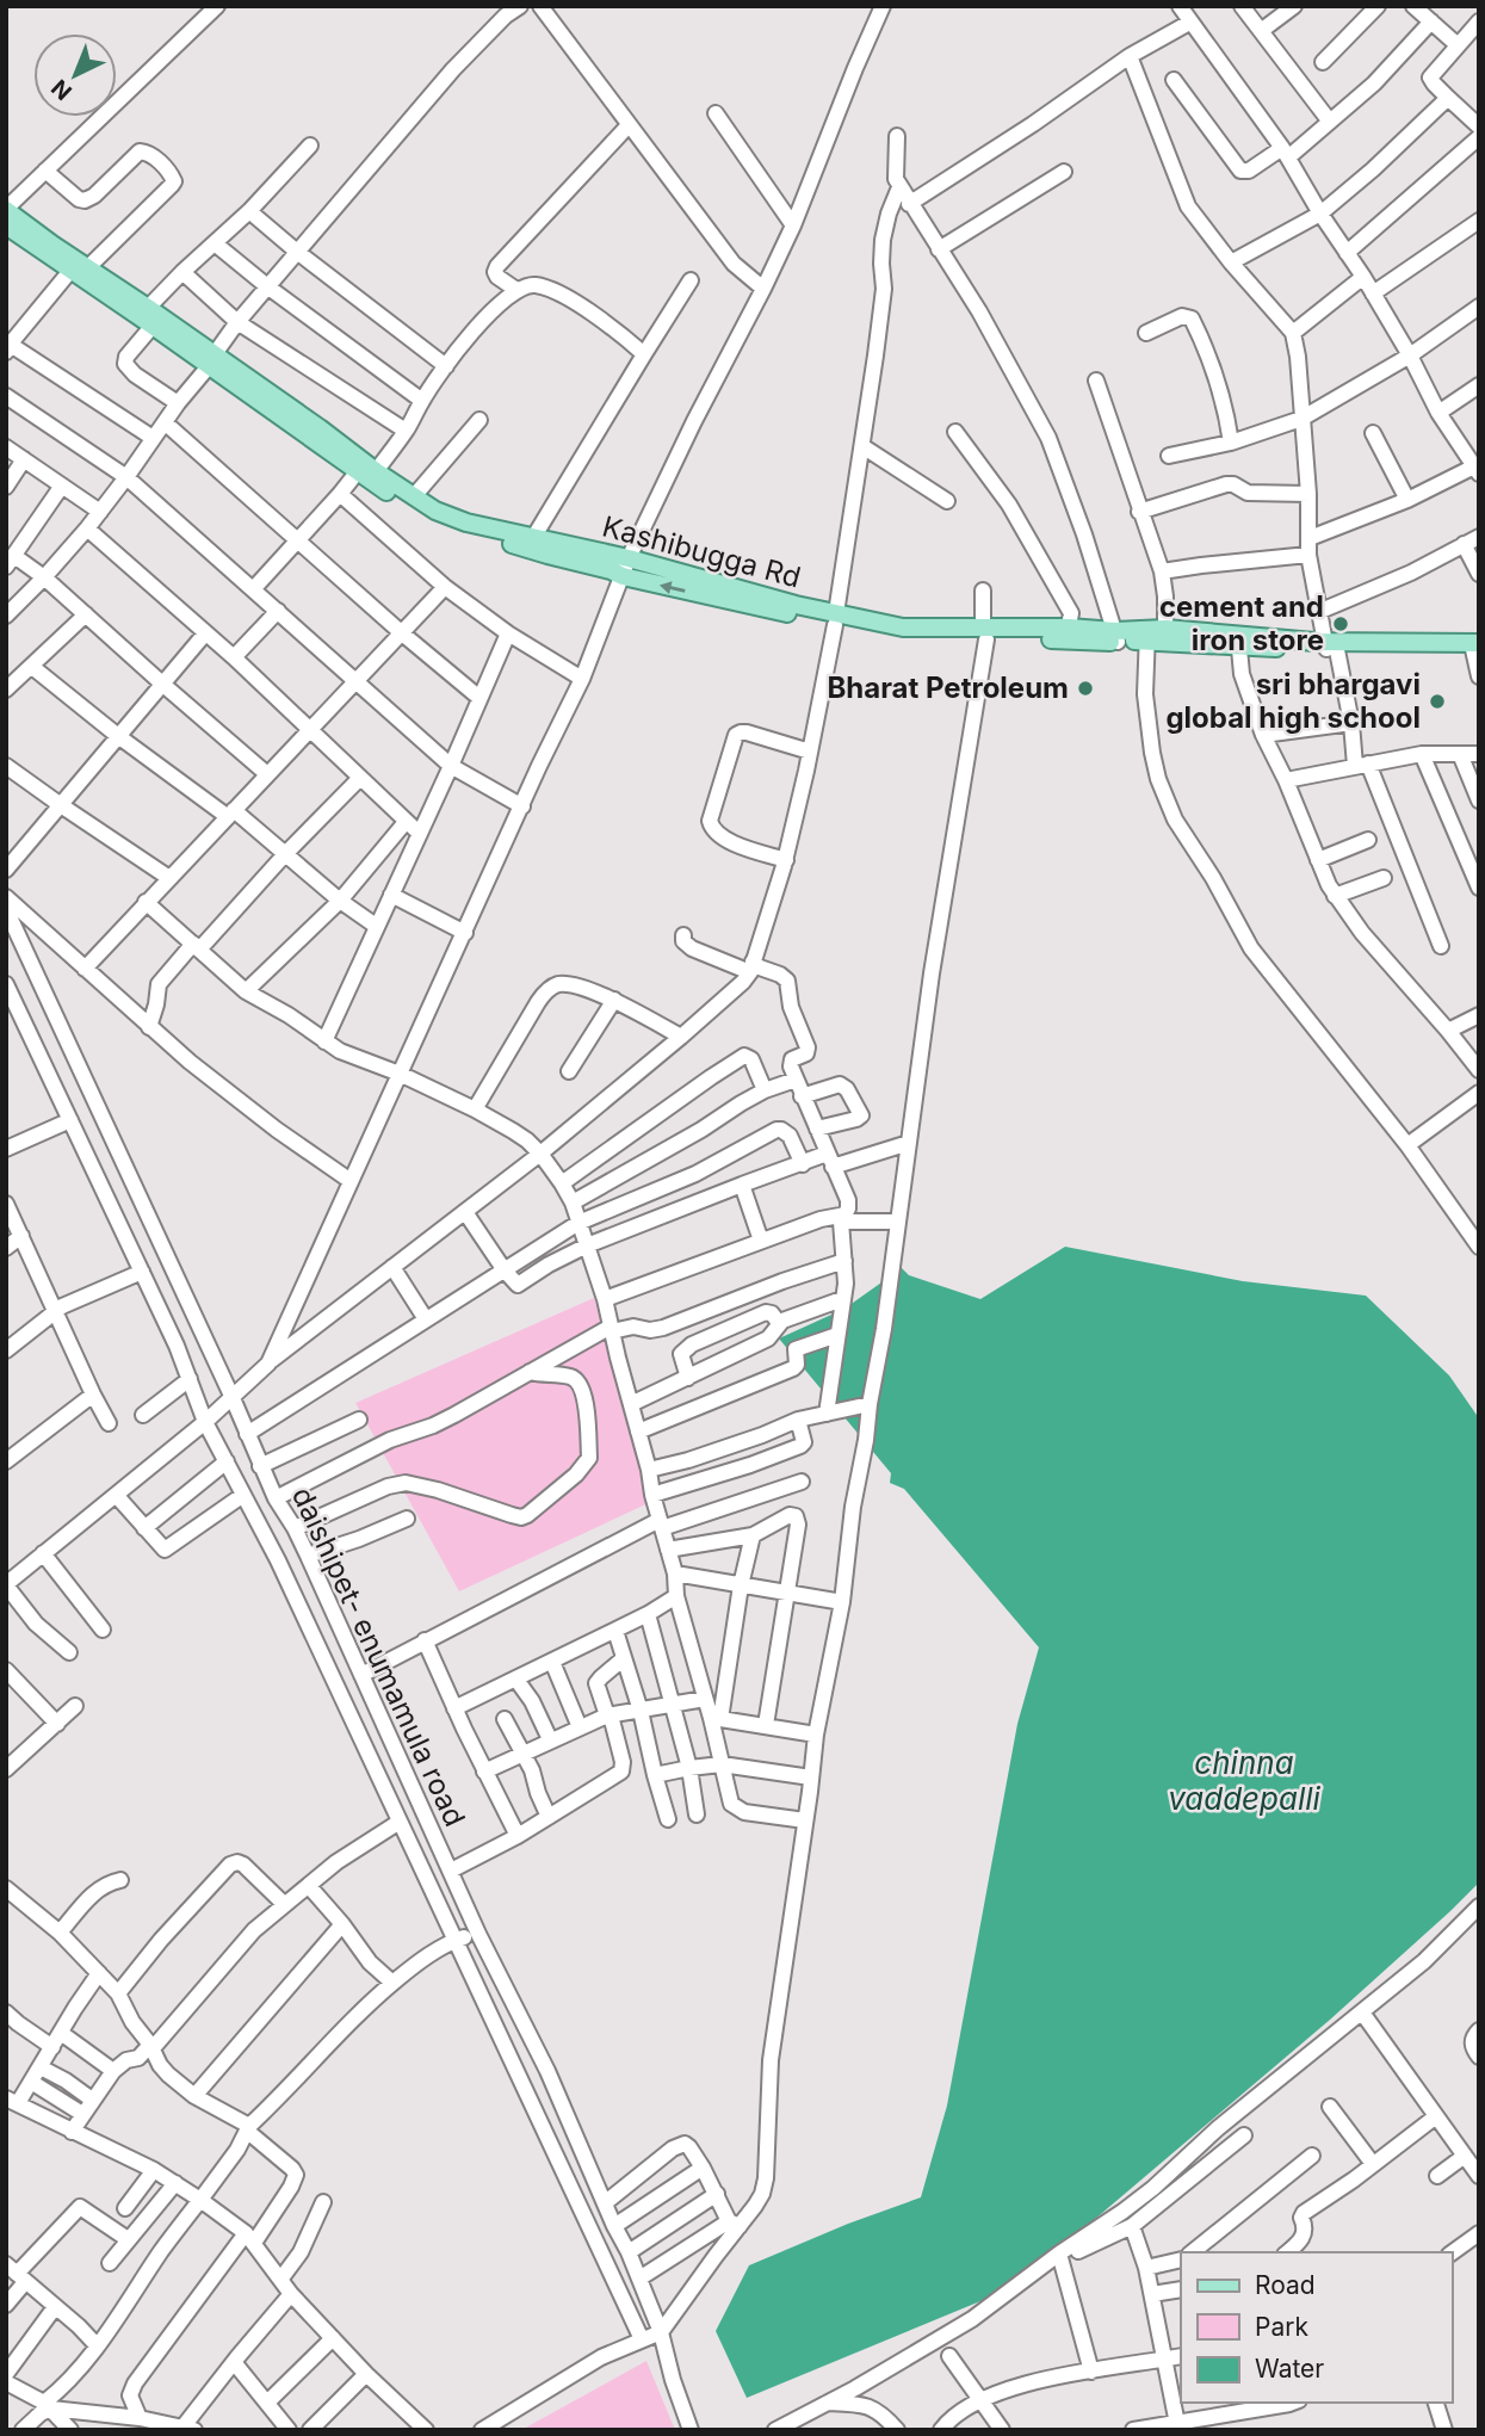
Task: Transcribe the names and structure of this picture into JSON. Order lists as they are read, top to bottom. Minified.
{"streets":{"main road":["Kashibugga Rd"],"street":["daishipet- enumamula road"]},"water":["chinna vaddepalli"],"places":["cement and iron store","Bharat Petroleum","sri bhargavi global high school"],"legend":["Road","Park","Water"],"north":"bottom left"}
